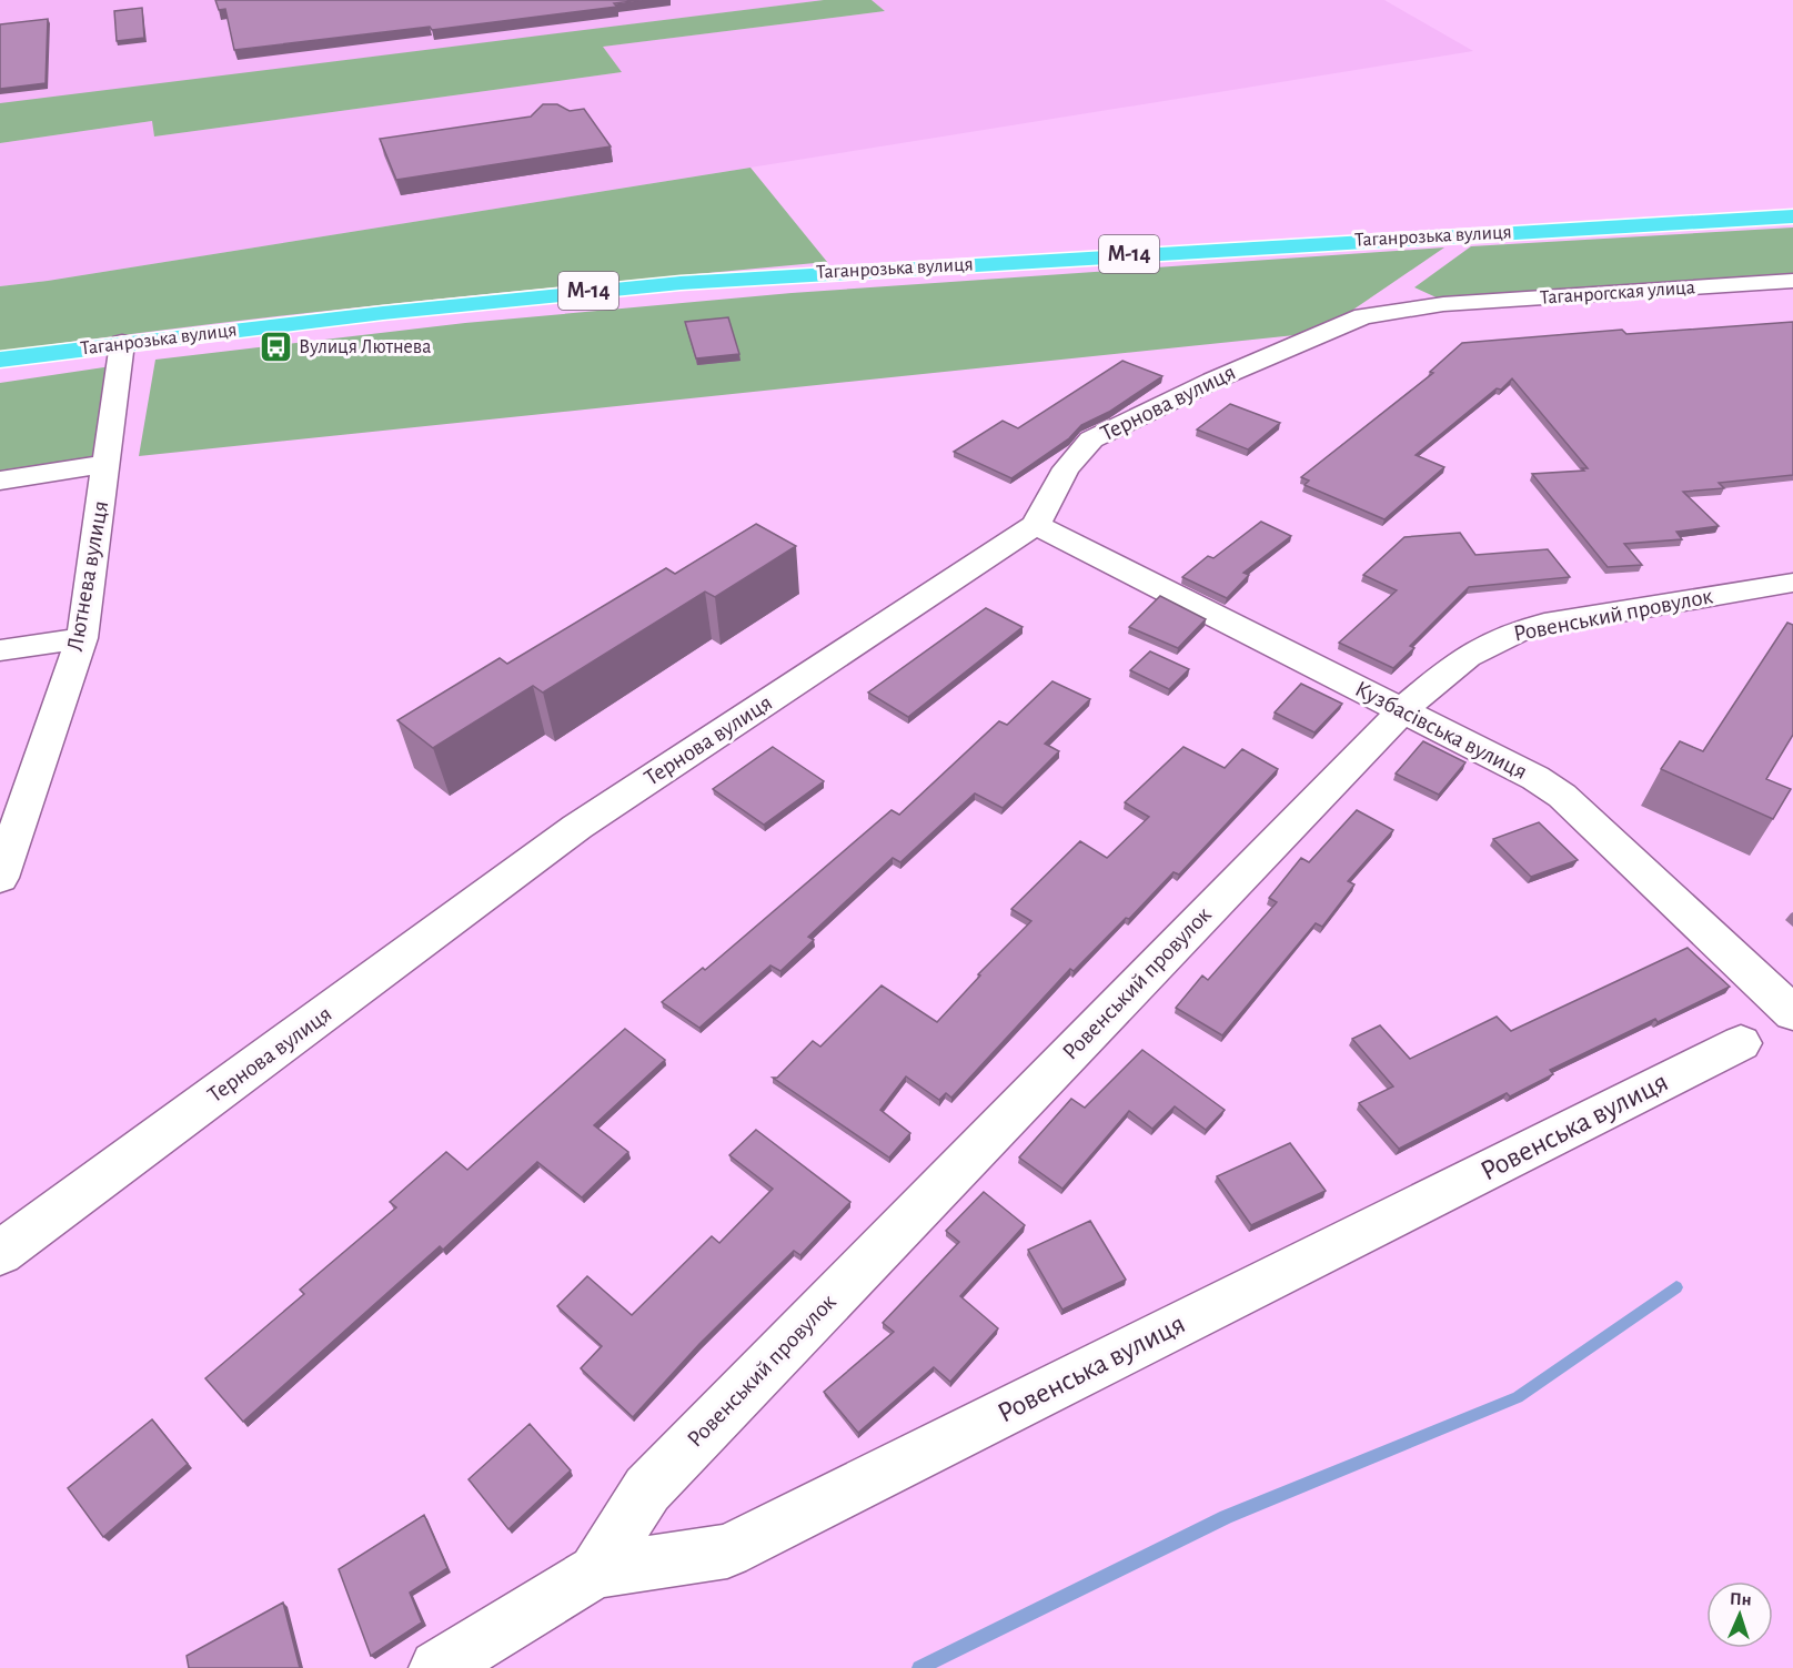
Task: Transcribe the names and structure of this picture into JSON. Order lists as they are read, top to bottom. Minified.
{"streets":{"highway":["Таганрозька вулиця","М-14"],"street":["Таганрогская улица","Тернова вулиця","Лютнева вулиця","Ровенський провулок","Кузбасівська вулиця","Ровенська вулиця"]},"crossings":[["Таганрозька вулиця","Лютнева вулиця"],["Таганрогская улица","Тернова вулиця"],["Тернова вулиця","Кузбасівська вулиця"],["Ровенський провулок","Кузбасівська вулиця"],["Ровенський провулок","Ровенська вулиця"]],"places":{"bus stop":["Вулиця Лютнева"]},"north":"top"}
